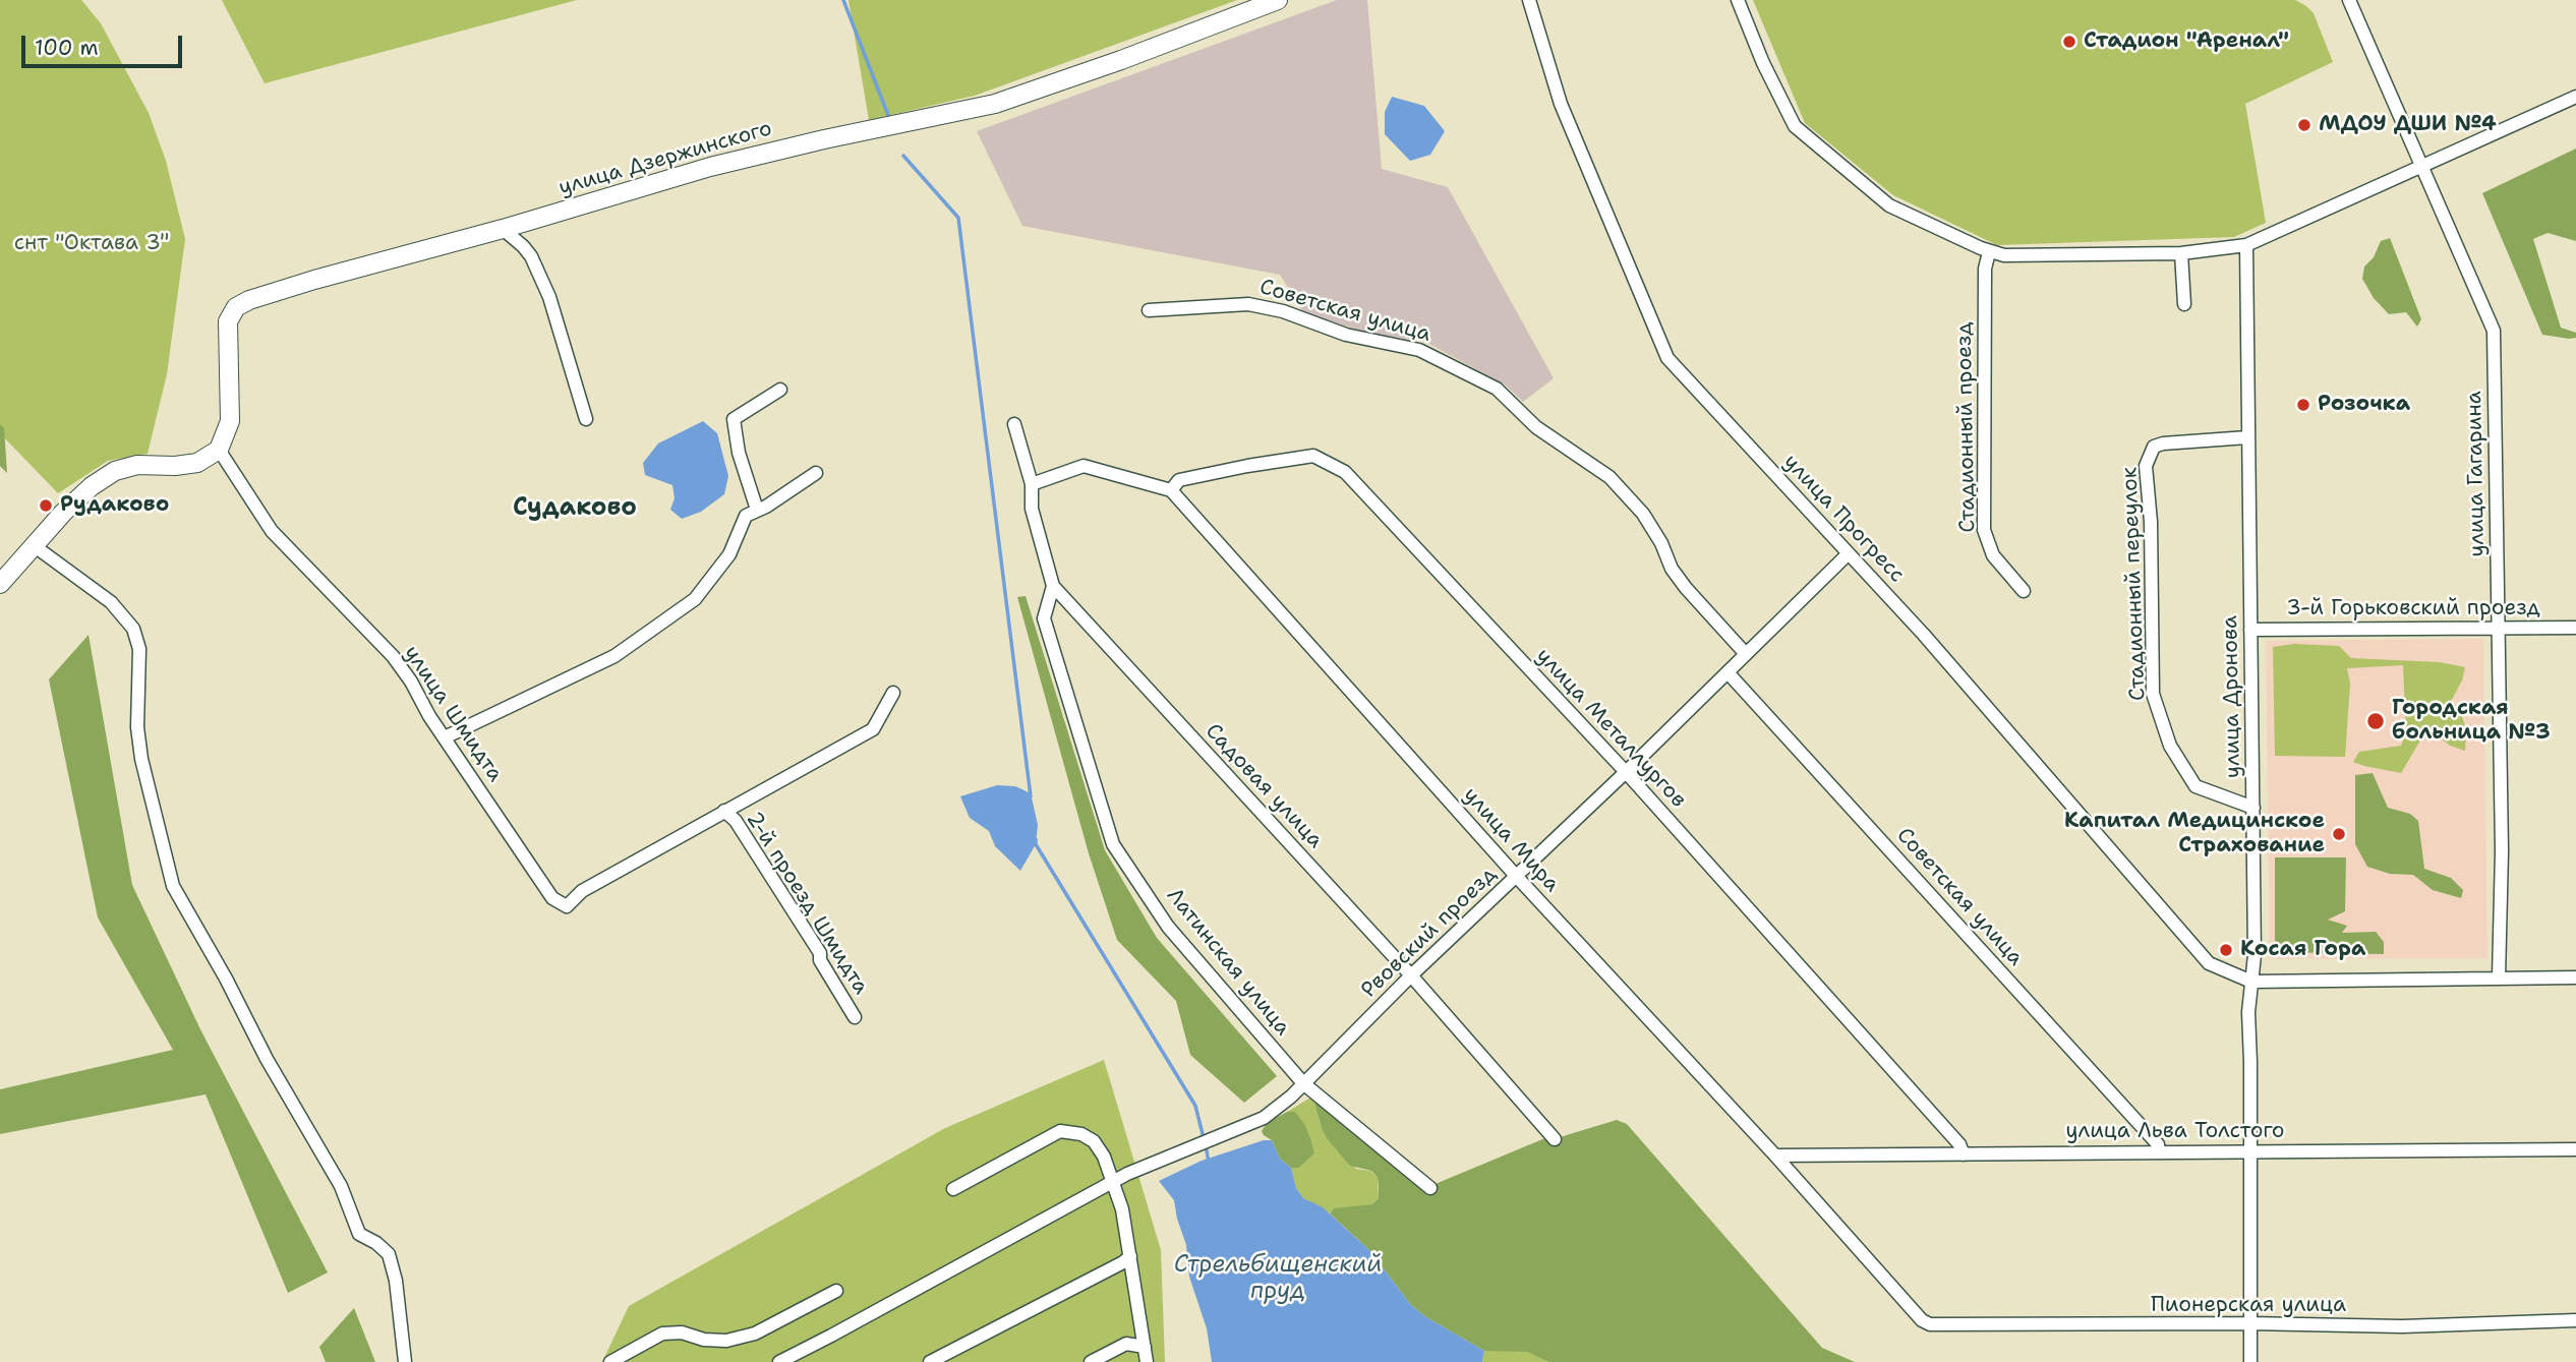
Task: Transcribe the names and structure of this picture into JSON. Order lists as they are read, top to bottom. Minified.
{"streets":{"street":["улица Дзержинского","Советская улица","Стадионный проезд","улица Гагарина","улица Прогресс","Стадионный переулок","3-й Горьковский проезд","улица Дронова","улица Шмидта","улица Металлургов","Садовая улица","улица Мира","2-й проезд Шмидта","Рвовский проезд","Латинская улица","улица Льва Толстого","Пионерская улица"]},"crossings":[["улица Дзержинского","улица Шмидта"],["Советская улица","Рвовский проезд"],["Советская улица","улица Льва Толстого"],["улица Гагарина","3-й Горьковский проезд"],["улица Прогресс","улица Дронова"],["улица Прогресс","Рвовский проезд"],["Стадионный переулок","улица Дронова"],["3-й Горьковский проезд","улица Дронова"],["улица Дронова","улица Льва Толстого"],["улица Дронова","Пионерская улица"],["улица Шмидта","2-й проезд Шмидта"],["улица Металлургов","улица Мира"],["улица Металлургов","Рвовский проезд"],["улица Металлургов","улица Льва Толстого"],["Садовая улица","Рвовский проезд"],["Садовая улица","Латинская улица"],["улица Мира","Рвовский проезд"],["улица Мира","улица Льва Толстого"],["улица Мира","Пионерская улица"],["Рвовский проезд","Латинская улица"]],"districts":["Судаково"],"water":["Стрельбищенский пруд"],"parks":["снт \"Октава 3\""],"places":["Стадион \"Аренал\"","МДОУ ДШИ №4","Розочка","Рудаково","Городская больница №3","Капитал Медицинское Страхование","Косая Гора"],"scale_bar":"100 m"}
